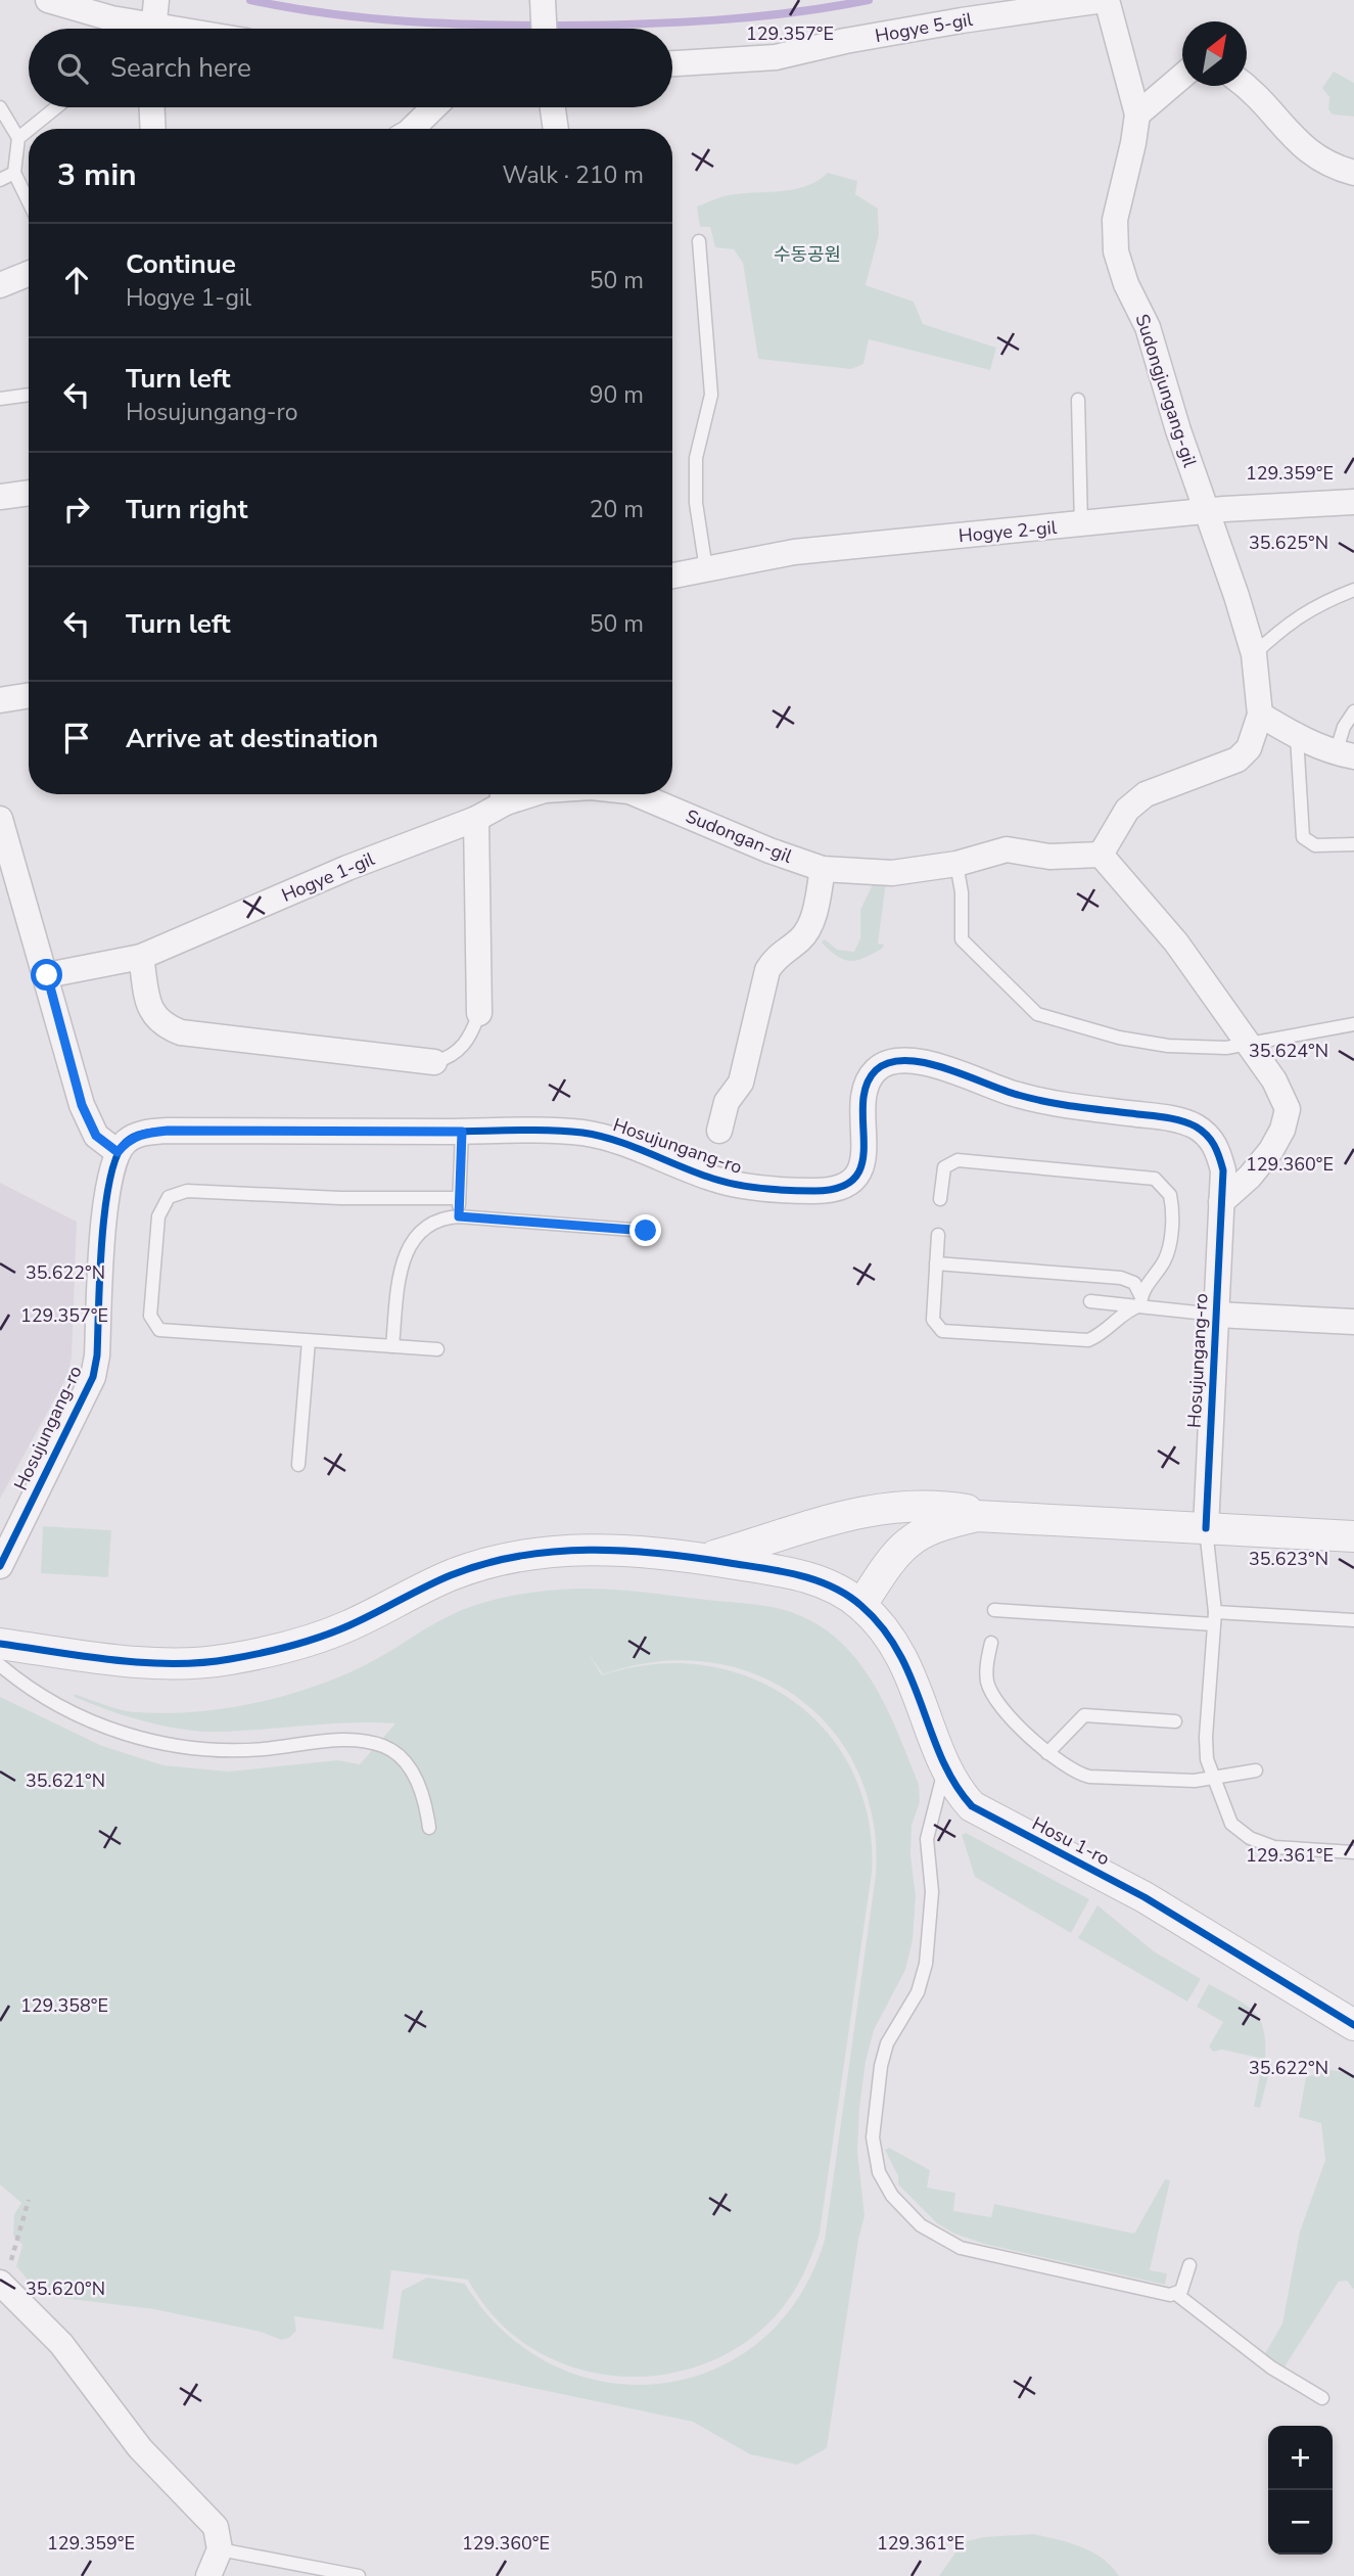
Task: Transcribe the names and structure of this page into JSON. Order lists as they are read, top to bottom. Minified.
{"streets":{"street":["Hogye 5-gil","Sudongjungang-gil","Hogye 2-gil","Sudongan-gil","Hogye 1-gil","Hosujungang-ro","Hosu 1-ro"]},"crossings":[["Hogye 5-gil","Sudongjungang-gil"],["Sudongjungang-gil","Hogye 2-gil"],["Sudongjungang-gil","Sudongan-gil"]],"parks":["수동공원"],"north":"top right","page":{"search":"Search here","heading":["3 min","Walk · 210 m"],"list":[["Continue","Hogye 1-gil","50 m"],["Turn left","Hosujungang-ro","90 m"],["Turn right","20 m"],["Turn left","50 m"],"Arrive at destination"],"map_buttons":["+","−"]},"coordinates":["129.357°E","129.359°E","35.625°N","35.624°N","129.360°E","35.622°N","35.623°N","35.621°N","129.361°E","129.358°E","35.620°N"]}
